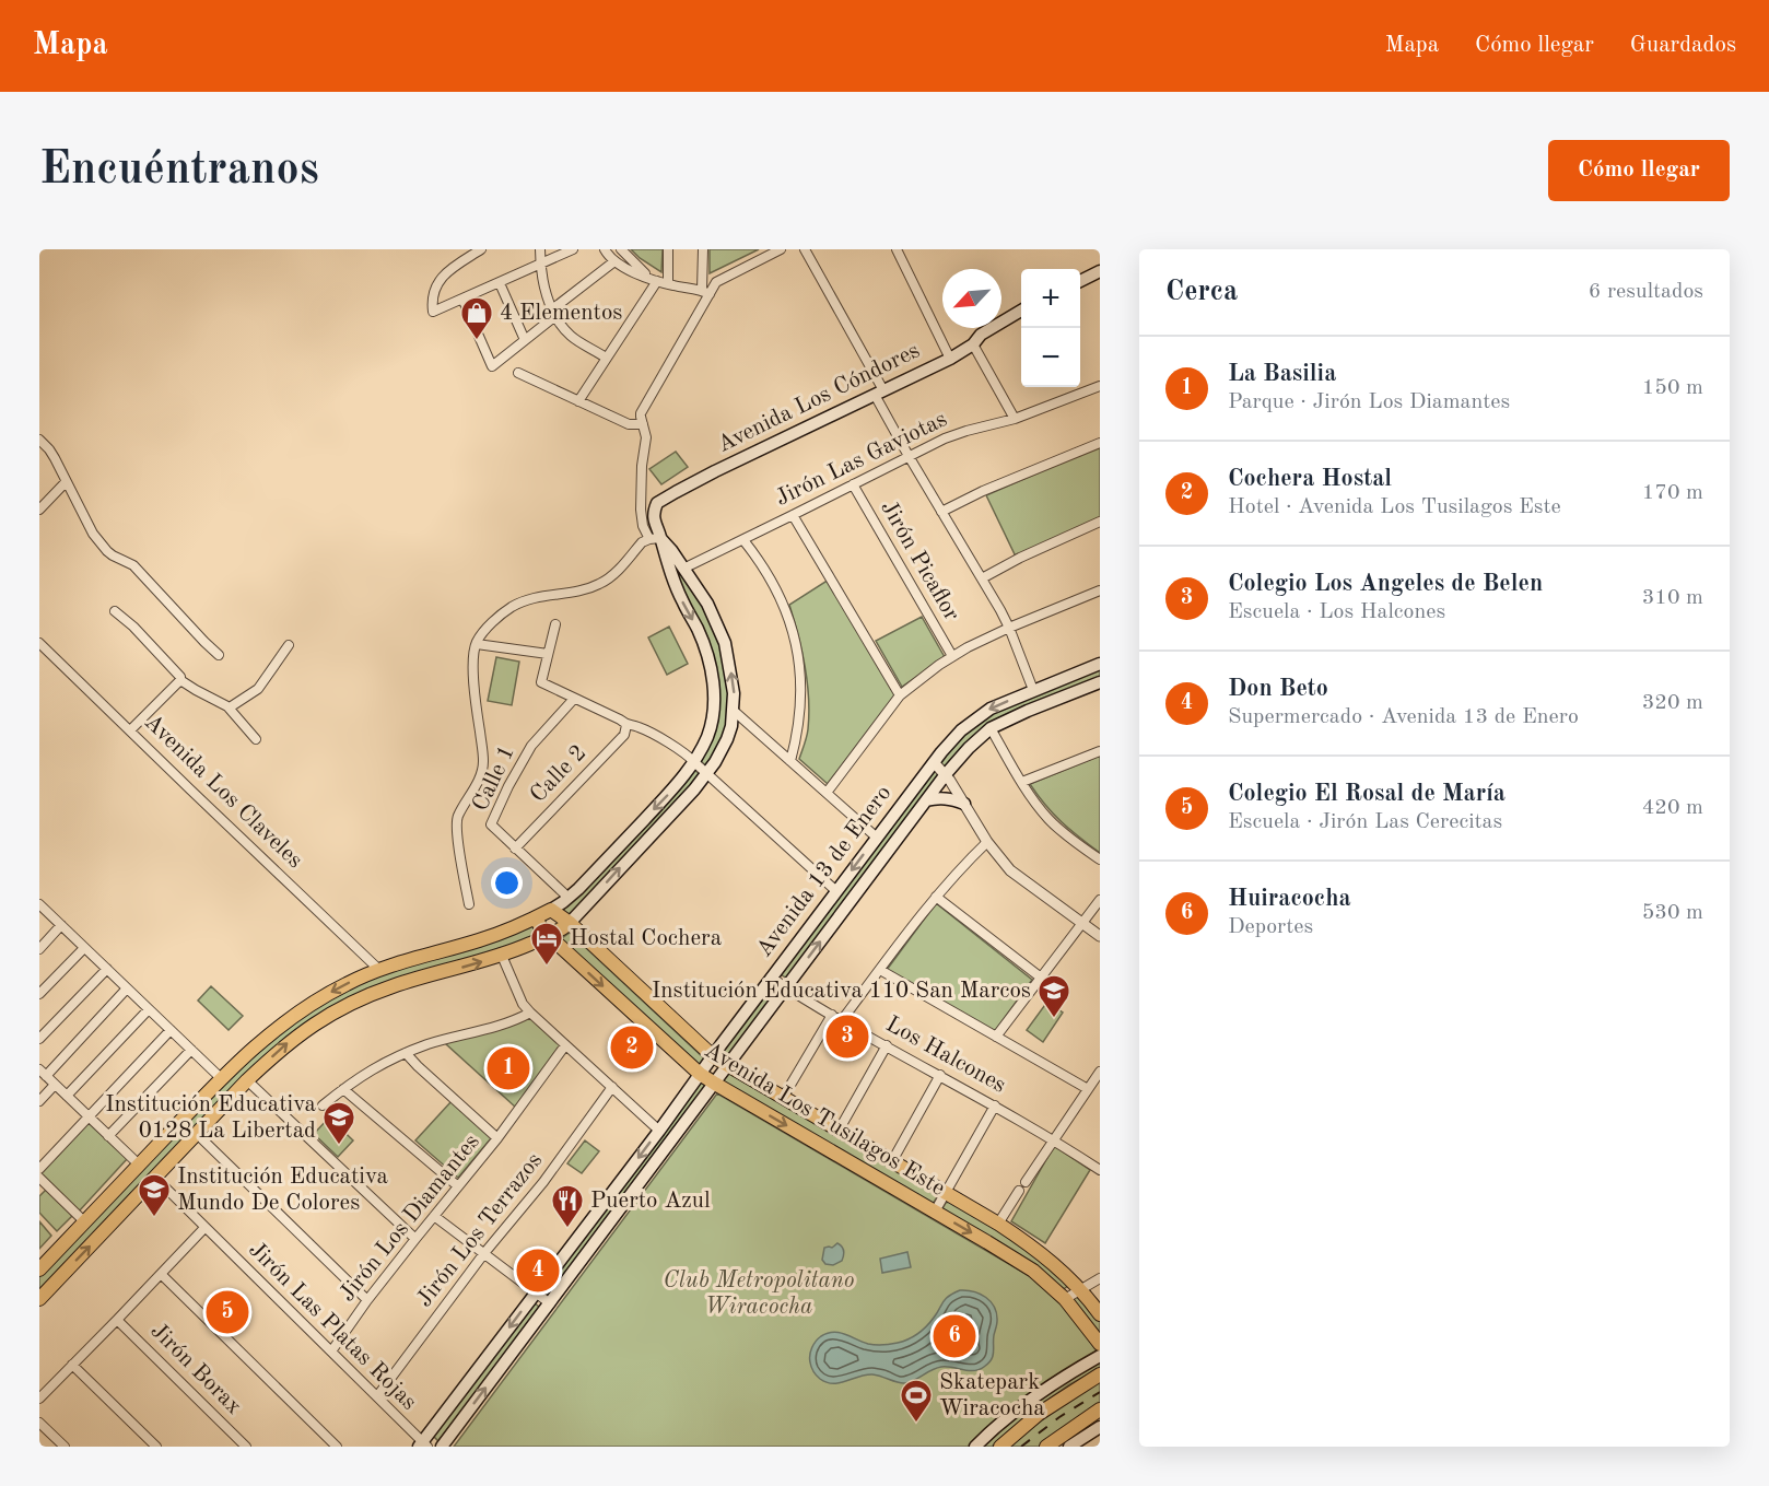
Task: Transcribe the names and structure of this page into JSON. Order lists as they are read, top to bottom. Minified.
{"streets":{"main road":["Avenida Los Cóndores","Avenida 13 de Enero","Avenida Los Tusilagos Este"],"street":["Jirón Las Gaviotas","Jirón Picaflor","Calle 2","Calle 1","Avenida Los Claveles","Los Halcones","Jirón Los Diamantes","Jirón Los Terrazos","Jirón Las Platas Rojas","Jirón Borax"]},"crossings":[["Avenida Los Cóndores","Calle 1"],["Avenida Los Cóndores","Avenida Los Tusilagos Este"],["Jirón Las Gaviotas","Jirón Picaflor"],["Calle 2","Calle 1"],["Avenida 13 de Enero","Los Halcones"],["Avenida 13 de Enero","Avenida Los Tusilagos Este"],["Avenida 13 de Enero","Jirón Las Platas Rojas"],["Jirón Los Diamantes","Jirón Las Platas Rojas"],["Jirón Los Terrazos","Jirón Las Platas Rojas"]],"one_way":["Avenida Los Cóndores"],"parks":["Club Metropolitano Wiracocha"],"places":{"shop":["4 Elementos"],"hotel":["Hostal Cochera"],"school or university":["Institución Educativa 110 San Marcos","Institución Educativa 0128 La Libertad","Institución Educativa Mundo De Colores"],"restaurant":["Puerto Azul"],"sports":["Skatepark Wiracocha"]},"north":"bottom left","page":{"header":"Mapa","nav":["Mapa","Cómo llegar","Guardados"],"buttons":"Cómo llegar","title":"Encuéntranos","heading":["Cerca","6 resultados"],"map_buttons":["+","−"],"list":[{"mark":"1","name":"La Basilia","note":"Parque · Jirón Los Diamantes","value":"150 m"},{"mark":"2","name":"Cochera Hostal","note":"Hotel · Avenida Los Tusilagos Este","value":"170 m"},{"mark":"3","name":"Colegio Los Angeles de Belen","note":"Escuela · Los Halcones","value":"310 m"},{"mark":"4","name":"Don Beto","note":"Supermercado · Avenida 13 de Enero","value":"320 m"},{"mark":"5","name":"Colegio El Rosal de María","note":"Escuela · Jirón Las Cerecitas","value":"420 m"},{"mark":"6","name":"Huiracocha","note":"Deportes","value":"530 m"}],"pins":["3","2","1","4","5","6"]}}
